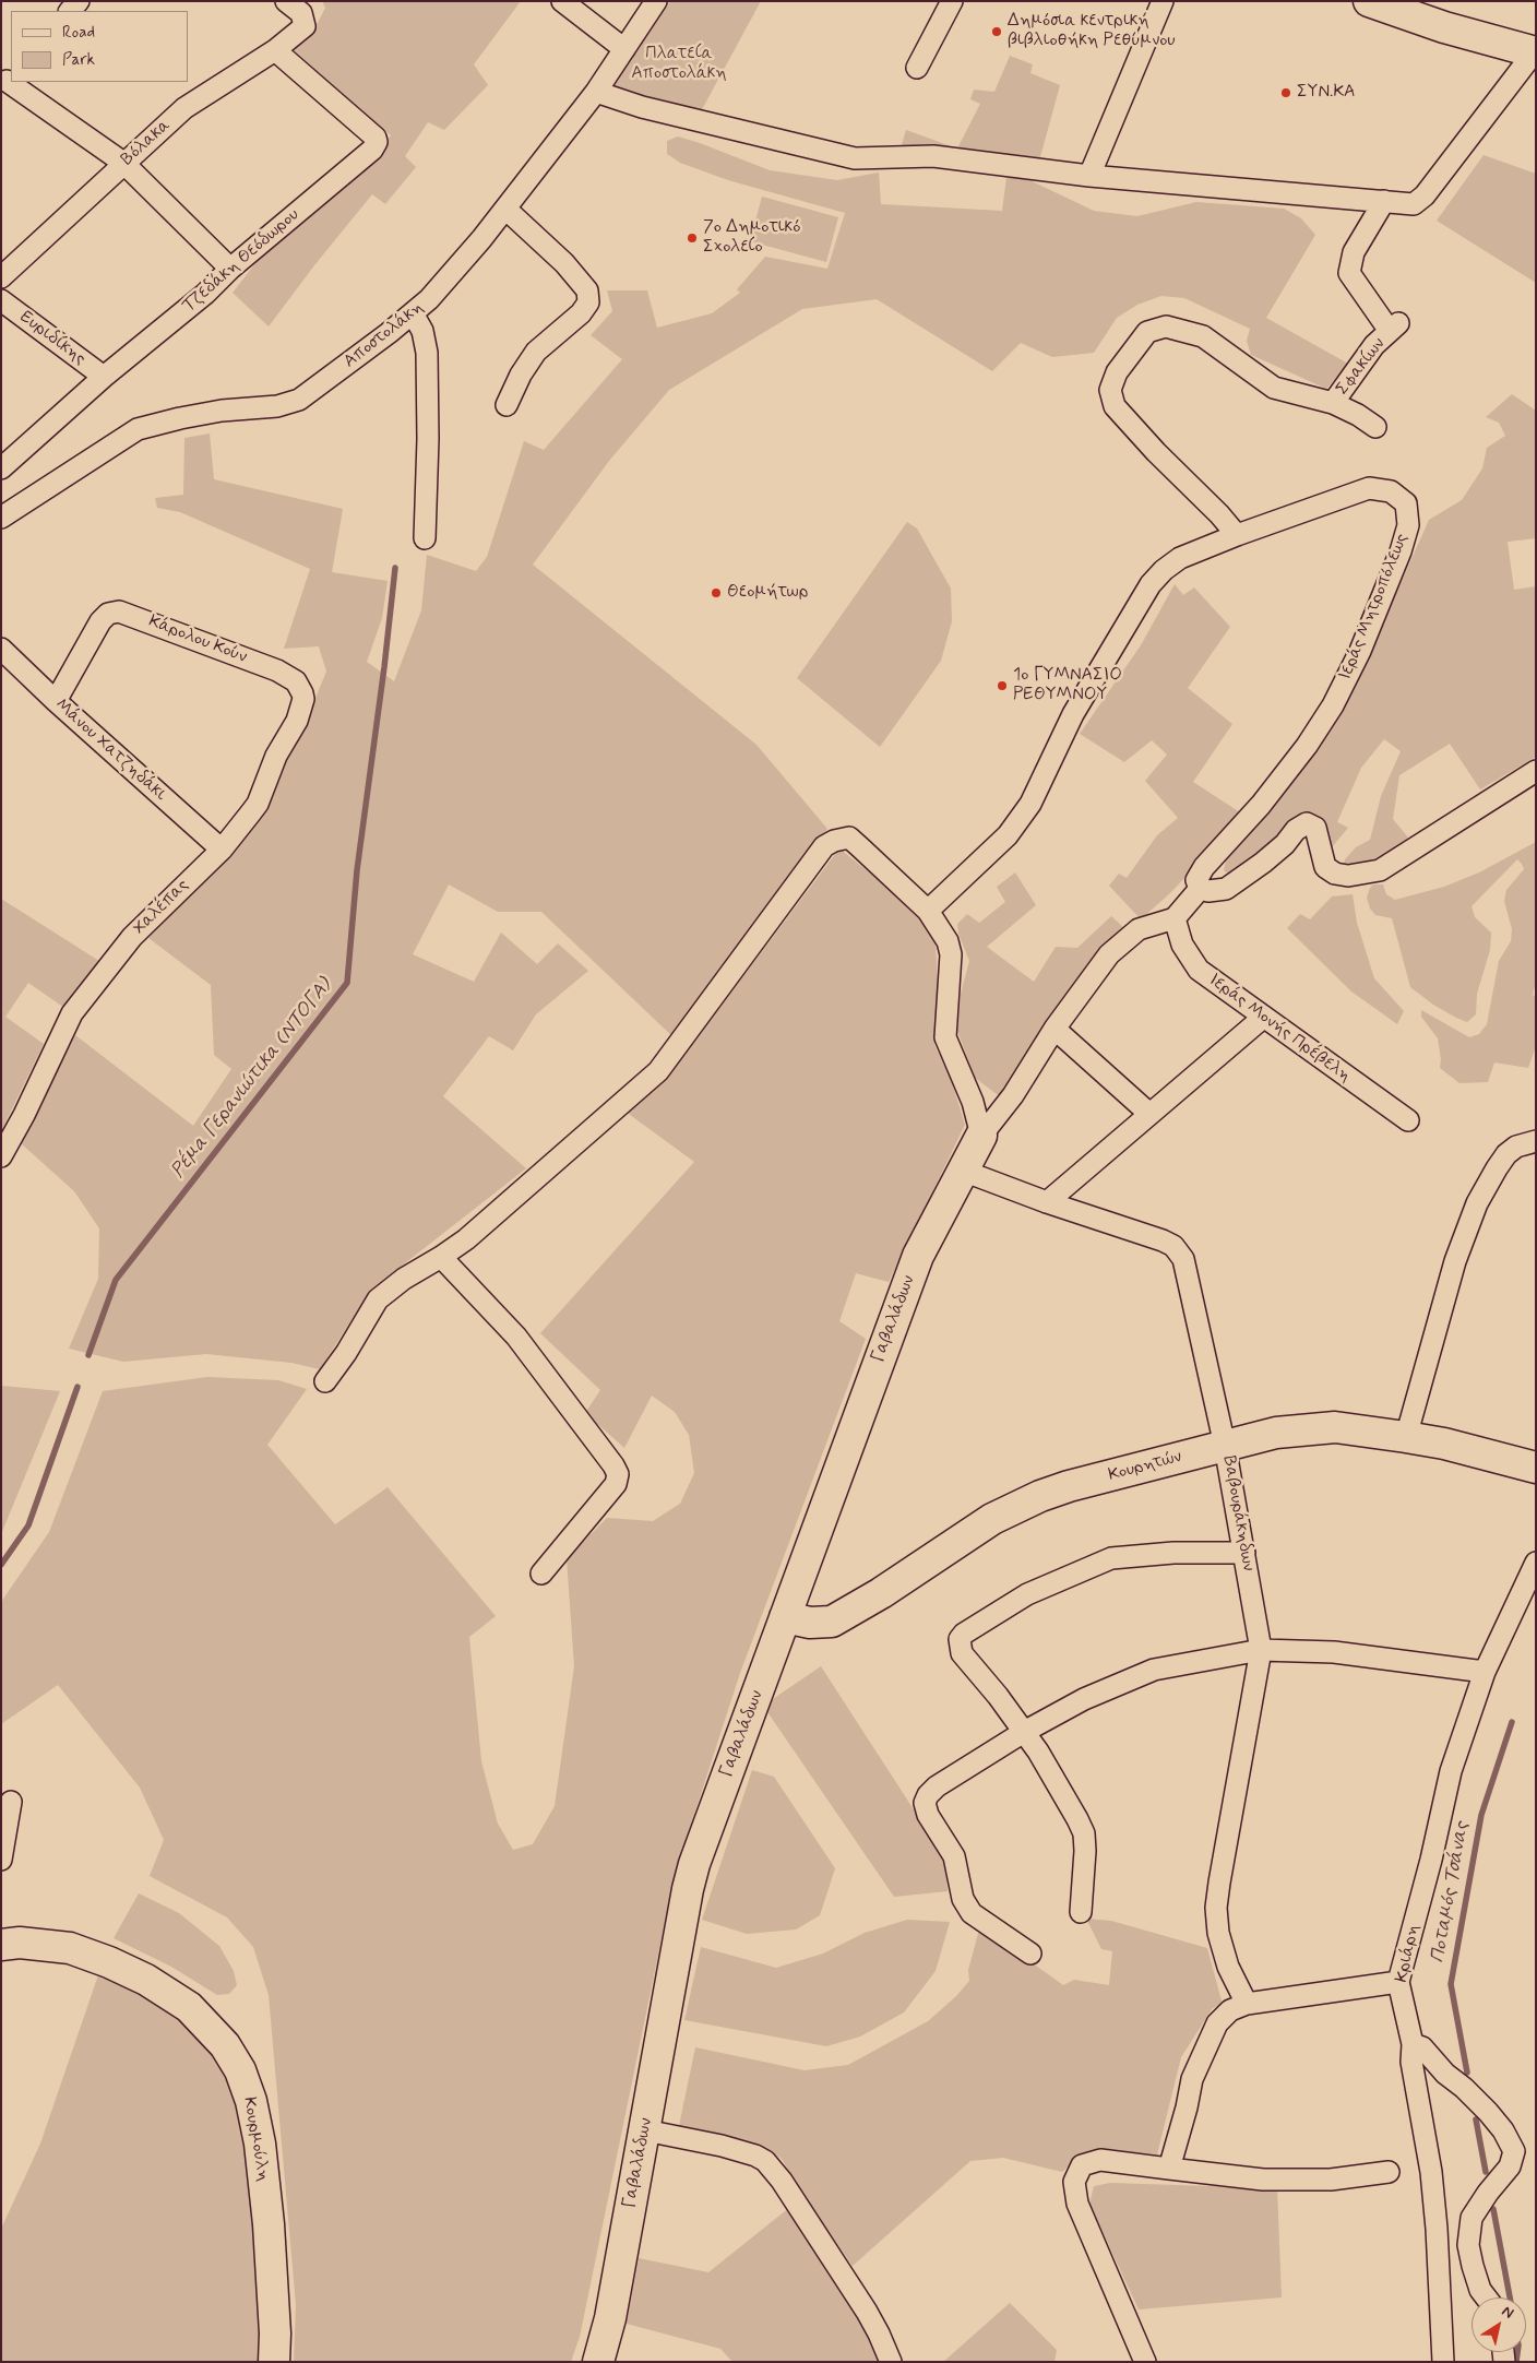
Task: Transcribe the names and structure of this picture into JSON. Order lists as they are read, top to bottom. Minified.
{"streets":{"street":["Βόλακα","Τζεδάκη Θεόδωρου","Αποστολάκη","Ευριδίκης","Σφακίων","Ιεράς Μητροπόλεως","Κάρολου Κούν","Μάνου Χατζηδάκι","Χαλέπας","Ιεράς Μονής Πρέβελη","Γαβαλάδων","Κουρητών","Βαβουράκηδων","Κριάρη","Κουρμούλη"]},"crossings":[["Βόλακα","Τζεδάκη Θεόδωρου"],["Τζεδάκη Θεόδωρου","Ευριδίκης"],["Κάρολου Κούν","Μάνου Χατζηδάκι"],["Κάρολου Κούν","Χαλέπας"],["Μάνου Χατζηδάκι","Χαλέπας"],["Γαβαλάδων","Κουρητών"],["Γαβαλάδων","Βαβουράκηδων"],["Κουρητών","Βαβουράκηδων"]],"water":["Ρέμα Γερανιώτικα (ΝΤΟΓΑ)","Ποταμός Τσάνας"],"parks":["Πλατεία Αποστολάκη"],"places":["Δημόσια κεντρική βιβλιοθήκη Ρεθύμνου","ΣΥΝ.ΚΑ","7ο Δημοτικό Σχολείο","Θεομήτωρ","1ο ΓΥΜΝΑΣΙΟ ΡΕΘΥΜΝΟΥ"],"legend":["Road","Park"],"north":"top right"}
